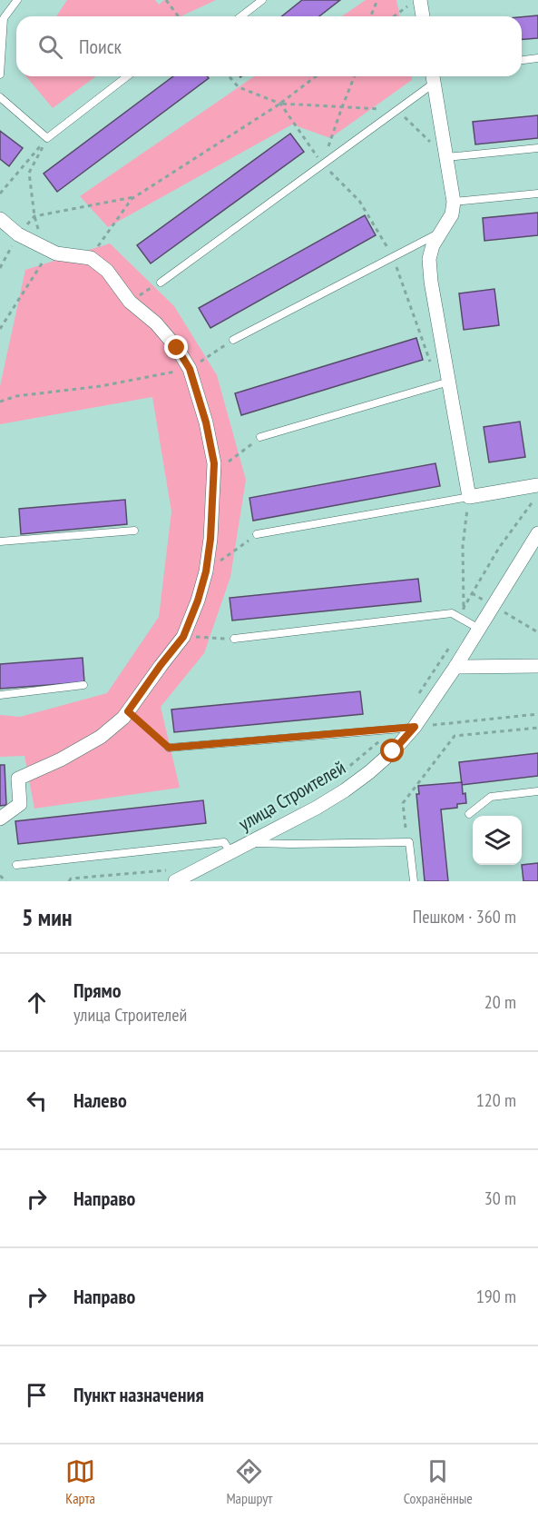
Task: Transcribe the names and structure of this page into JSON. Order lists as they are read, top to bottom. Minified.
{"streets":{"street":["улица Строителей"]},"page":{"search":"Поиск","heading":["5 мин","Пешком · 360 m"],"list":[["Прямо","улица Строителей","20 m"],["Налево","120 m"],["Направо","30 m"],["Направо","190 m"],"Пункт назначения"],"nav":["Карта","Маршрут","Сохранённые"]}}
